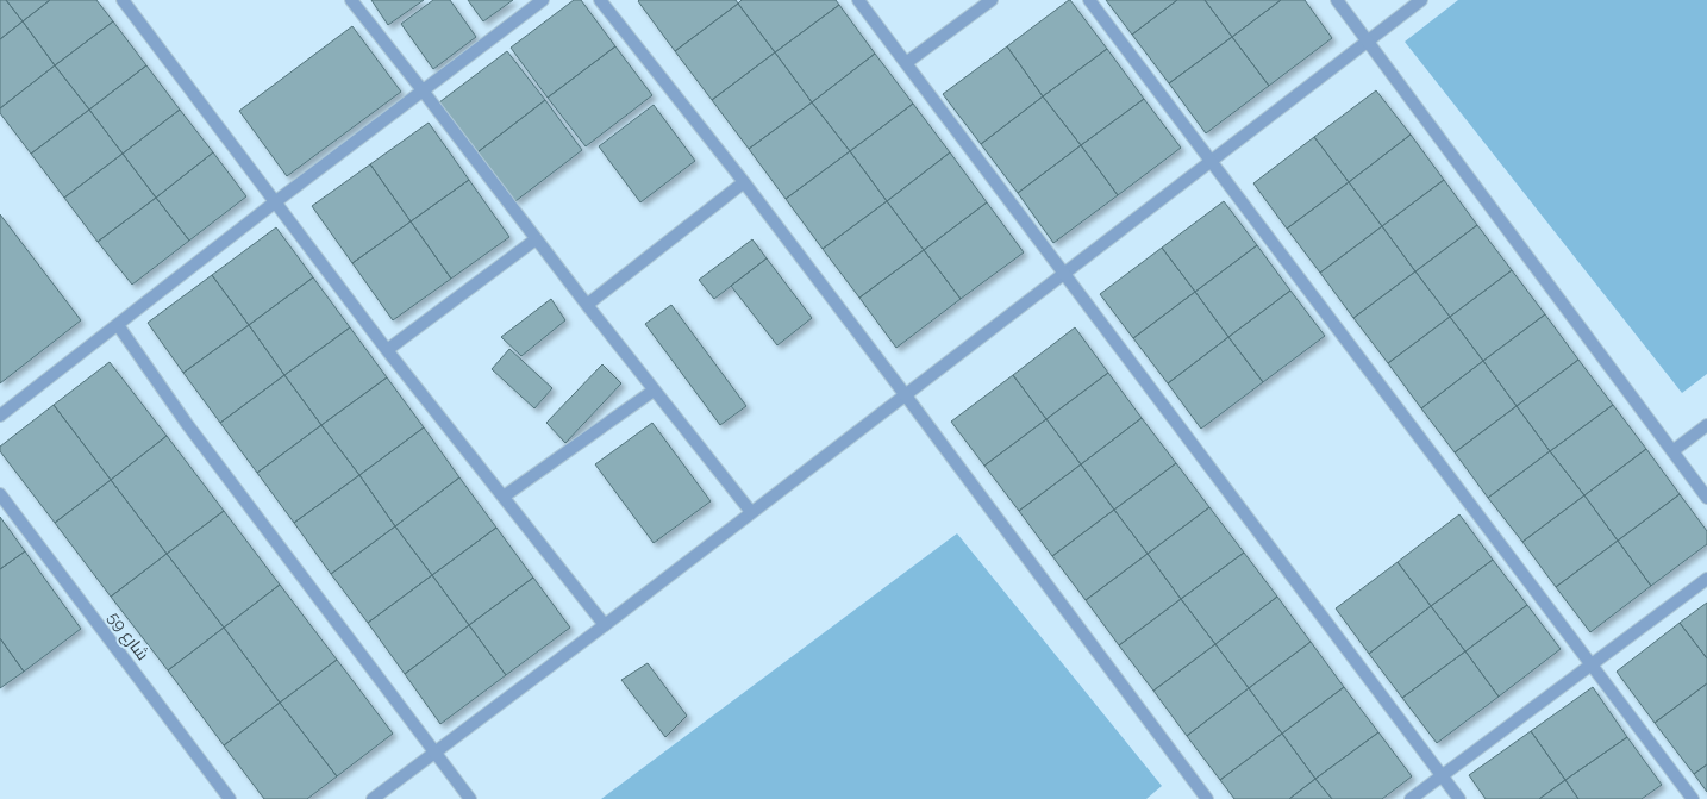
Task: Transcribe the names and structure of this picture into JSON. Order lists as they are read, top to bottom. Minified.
{"streets":{"street":["شارع 59"]}}
